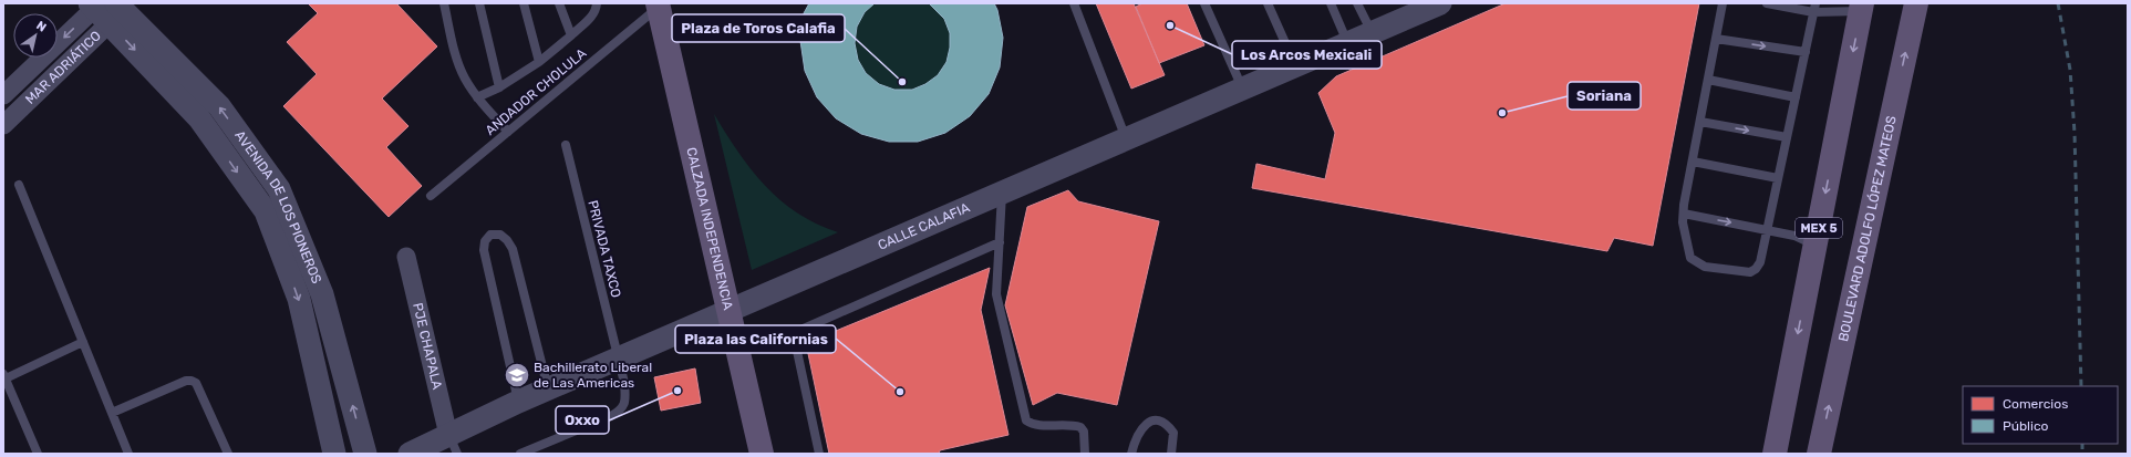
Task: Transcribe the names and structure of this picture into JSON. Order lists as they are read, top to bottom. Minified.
{"streets":{"main road":["CALZADA INDEPENDENCIA","MEX 5","BOULEVARD ADOLFO LÓPEZ MATEOS"],"street":["MAR ADRIÁTICO","AVENIDA DE LOS PIONEROS","CALLE CALAFIA","PJE CHAPALA"],"lane":["ANDADOR CHOLULA","PRIVADA TAXCO"]},"crossings":[["MAR ADRIÁTICO","AVENIDA DE LOS PIONEROS"],["ANDADOR CHOLULA","CALZADA INDEPENDENCIA"],["CALLE CALAFIA","CALZADA INDEPENDENCIA"],["CALLE CALAFIA","PRIVADA TAXCO"],["CALLE CALAFIA","PJE CHAPALA"]],"places":{"other":["Los Arcos Mexicali","Plaza de Toros Calafia","Soriana","Oxxo","Plaza las Californias"],"school or university":["Bachillerato Liberal de Las Americas"]},"legend":["Comercios","Público"],"north":"top right"}
